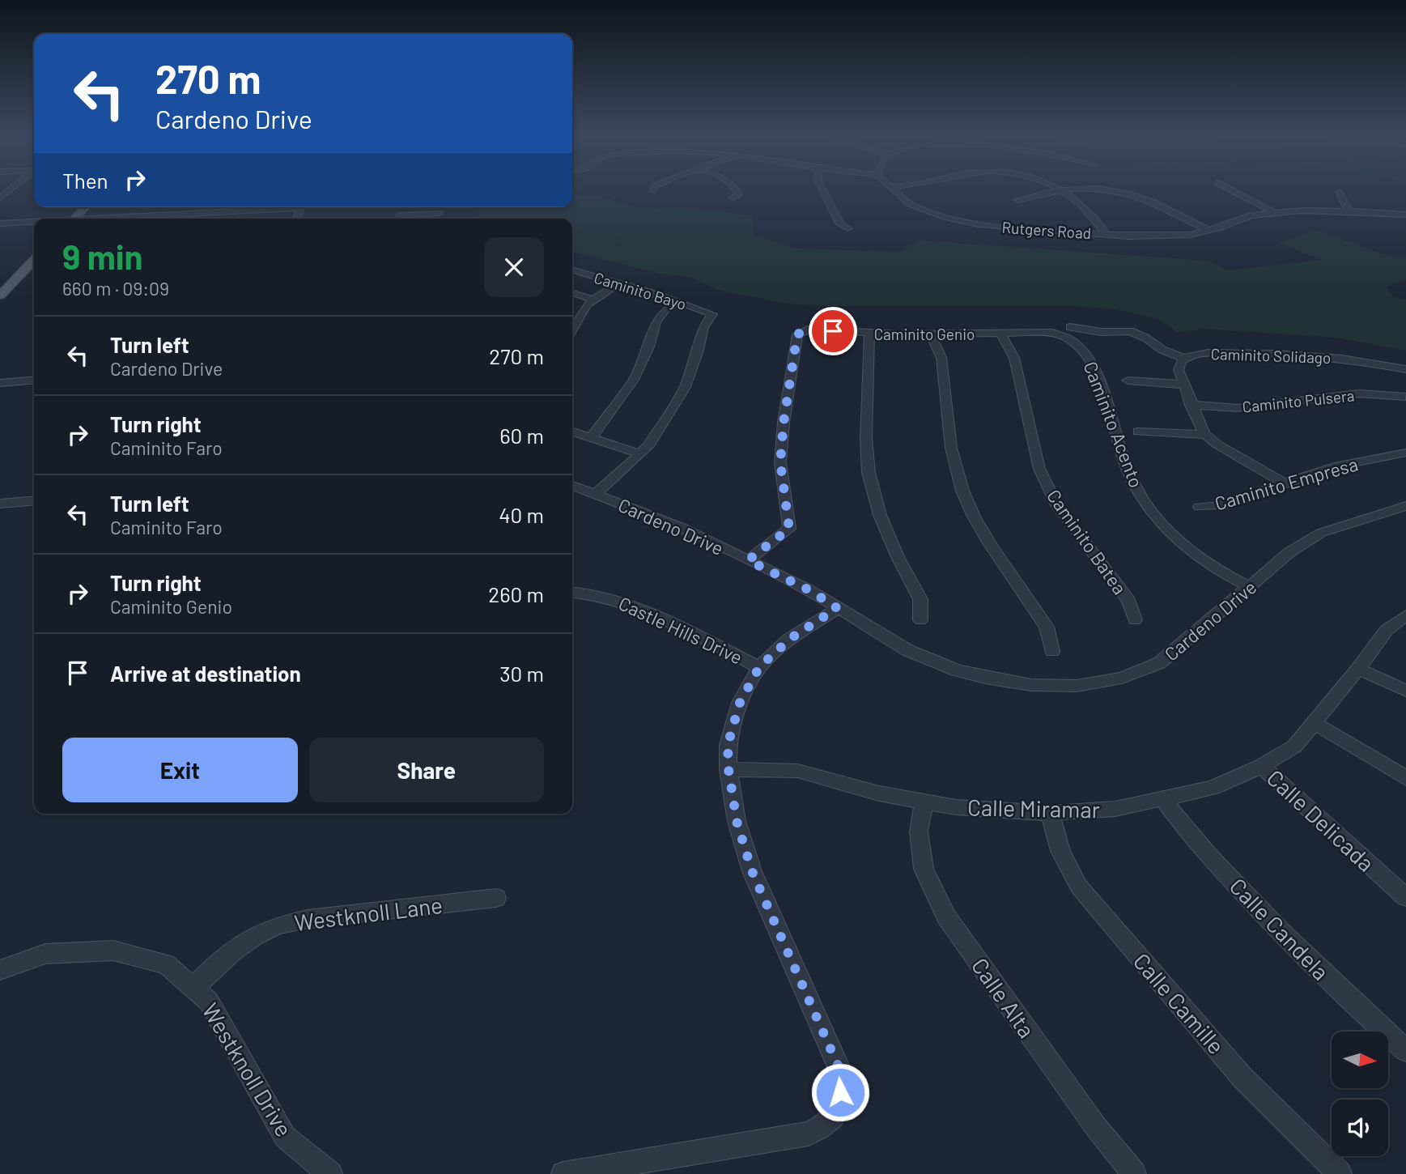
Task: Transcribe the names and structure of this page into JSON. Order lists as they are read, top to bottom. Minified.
{"streets":{"street":["Rutgers Road","Caminito Bayo","Caminito Genio","Caminito Solidago","Caminito Pulsera","Caminito Acento","Caminito Empresa","Cardeno Drive","Caminito Batea","Castle Hills Drive","Calle Miramar","Calle Delicada","Westknoll Lane","Calle Candela","Calle Alta","Calle Camille","Westknoll Drive"]},"crossings":[["Caminito Genio","Caminito Acento"],["Caminito Genio","Cardeno Drive"],["Caminito Genio","Caminito Batea"],["Caminito Solidago","Caminito Pulsera"],["Caminito Solidago","Caminito Empresa"],["Caminito Acento","Cardeno Drive"],["Calle Miramar","Calle Delicada"],["Calle Miramar","Calle Candela"],["Calle Miramar","Calle Alta"],["Calle Miramar","Calle Camille"],["Westknoll Lane","Westknoll Drive"]],"north":"right","page":{"turn":["270 m","Cardeno Drive"],"then":"Then","heading":["9 min","660 m · 09:09"],"list":[{"name":"Turn left","note":"Cardeno Drive","value":"270 m"},{"name":"Turn right","note":"Caminito Faro","value":"60 m"},{"name":"Turn left","note":"Caminito Faro","value":"40 m"},{"name":"Turn right","note":"Caminito Genio","value":"260 m"},{"name":"Arrive at destination","value":"30 m"}],"buttons":["Exit","Share"]}}
